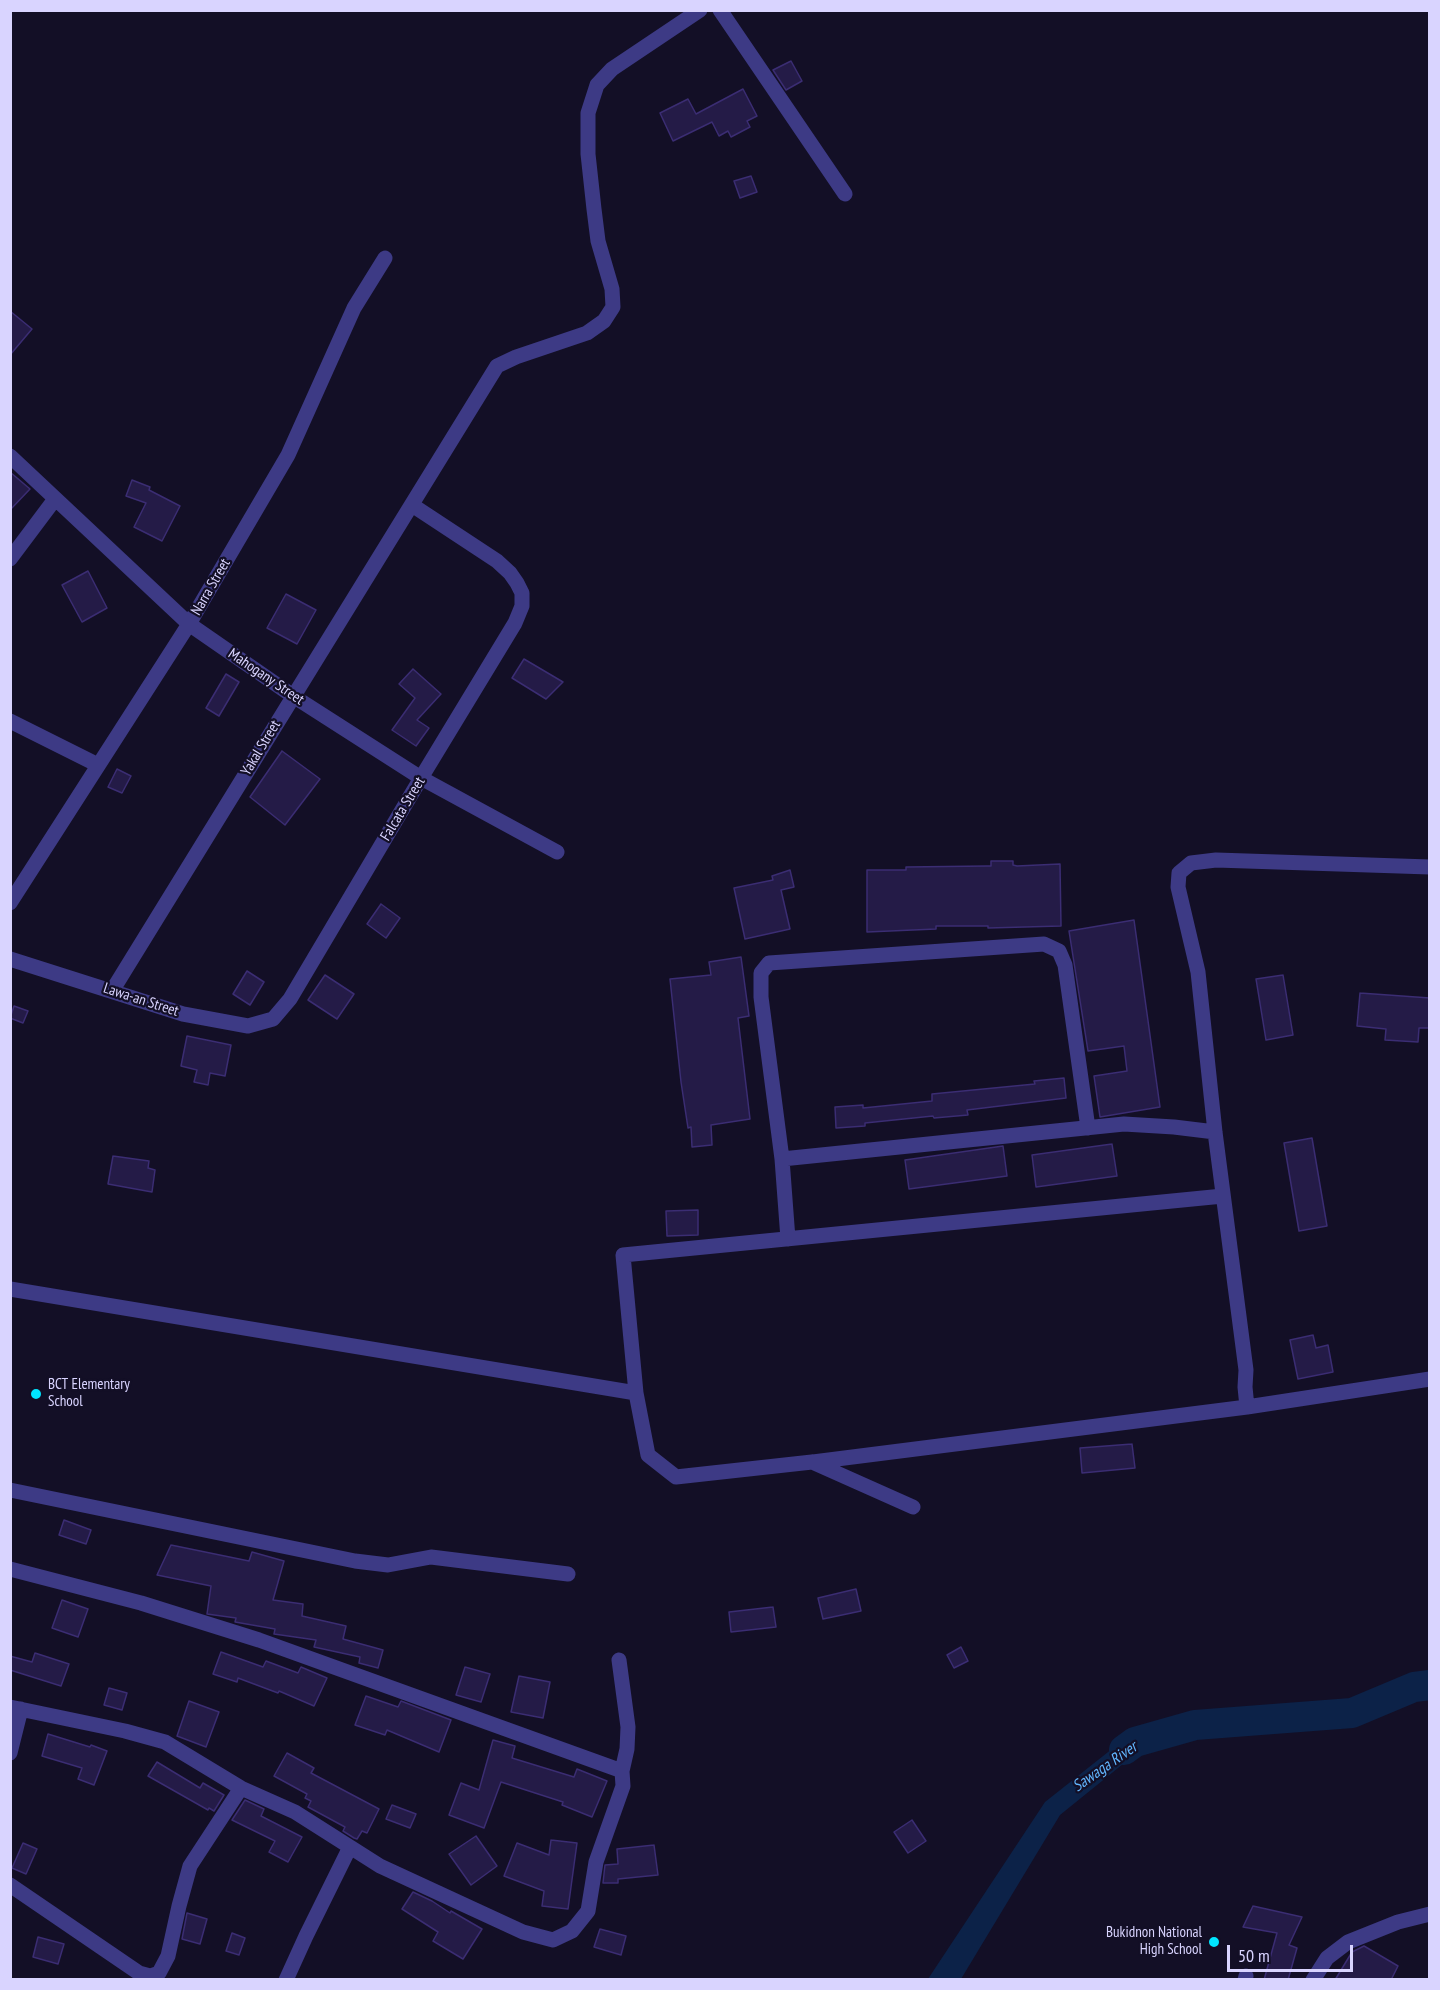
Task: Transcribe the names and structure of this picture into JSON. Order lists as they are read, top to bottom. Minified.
{"streets":{"street":["Narra Street","Mahogany Street","Yakal Street","Falcata Street","Lawa-an Street"]},"crossings":[["Narra Street","Mahogany Street"],["Mahogany Street","Yakal Street"],["Mahogany Street","Falcata Street"],["Yakal Street","Falcata Street"],["Yakal Street","Lawa-an Street"],["Falcata Street","Lawa-an Street"]],"water":["Sawaga River"],"places":["BCT Elementary School","Bukidnon National High School"],"scale_bar":"50 m"}
